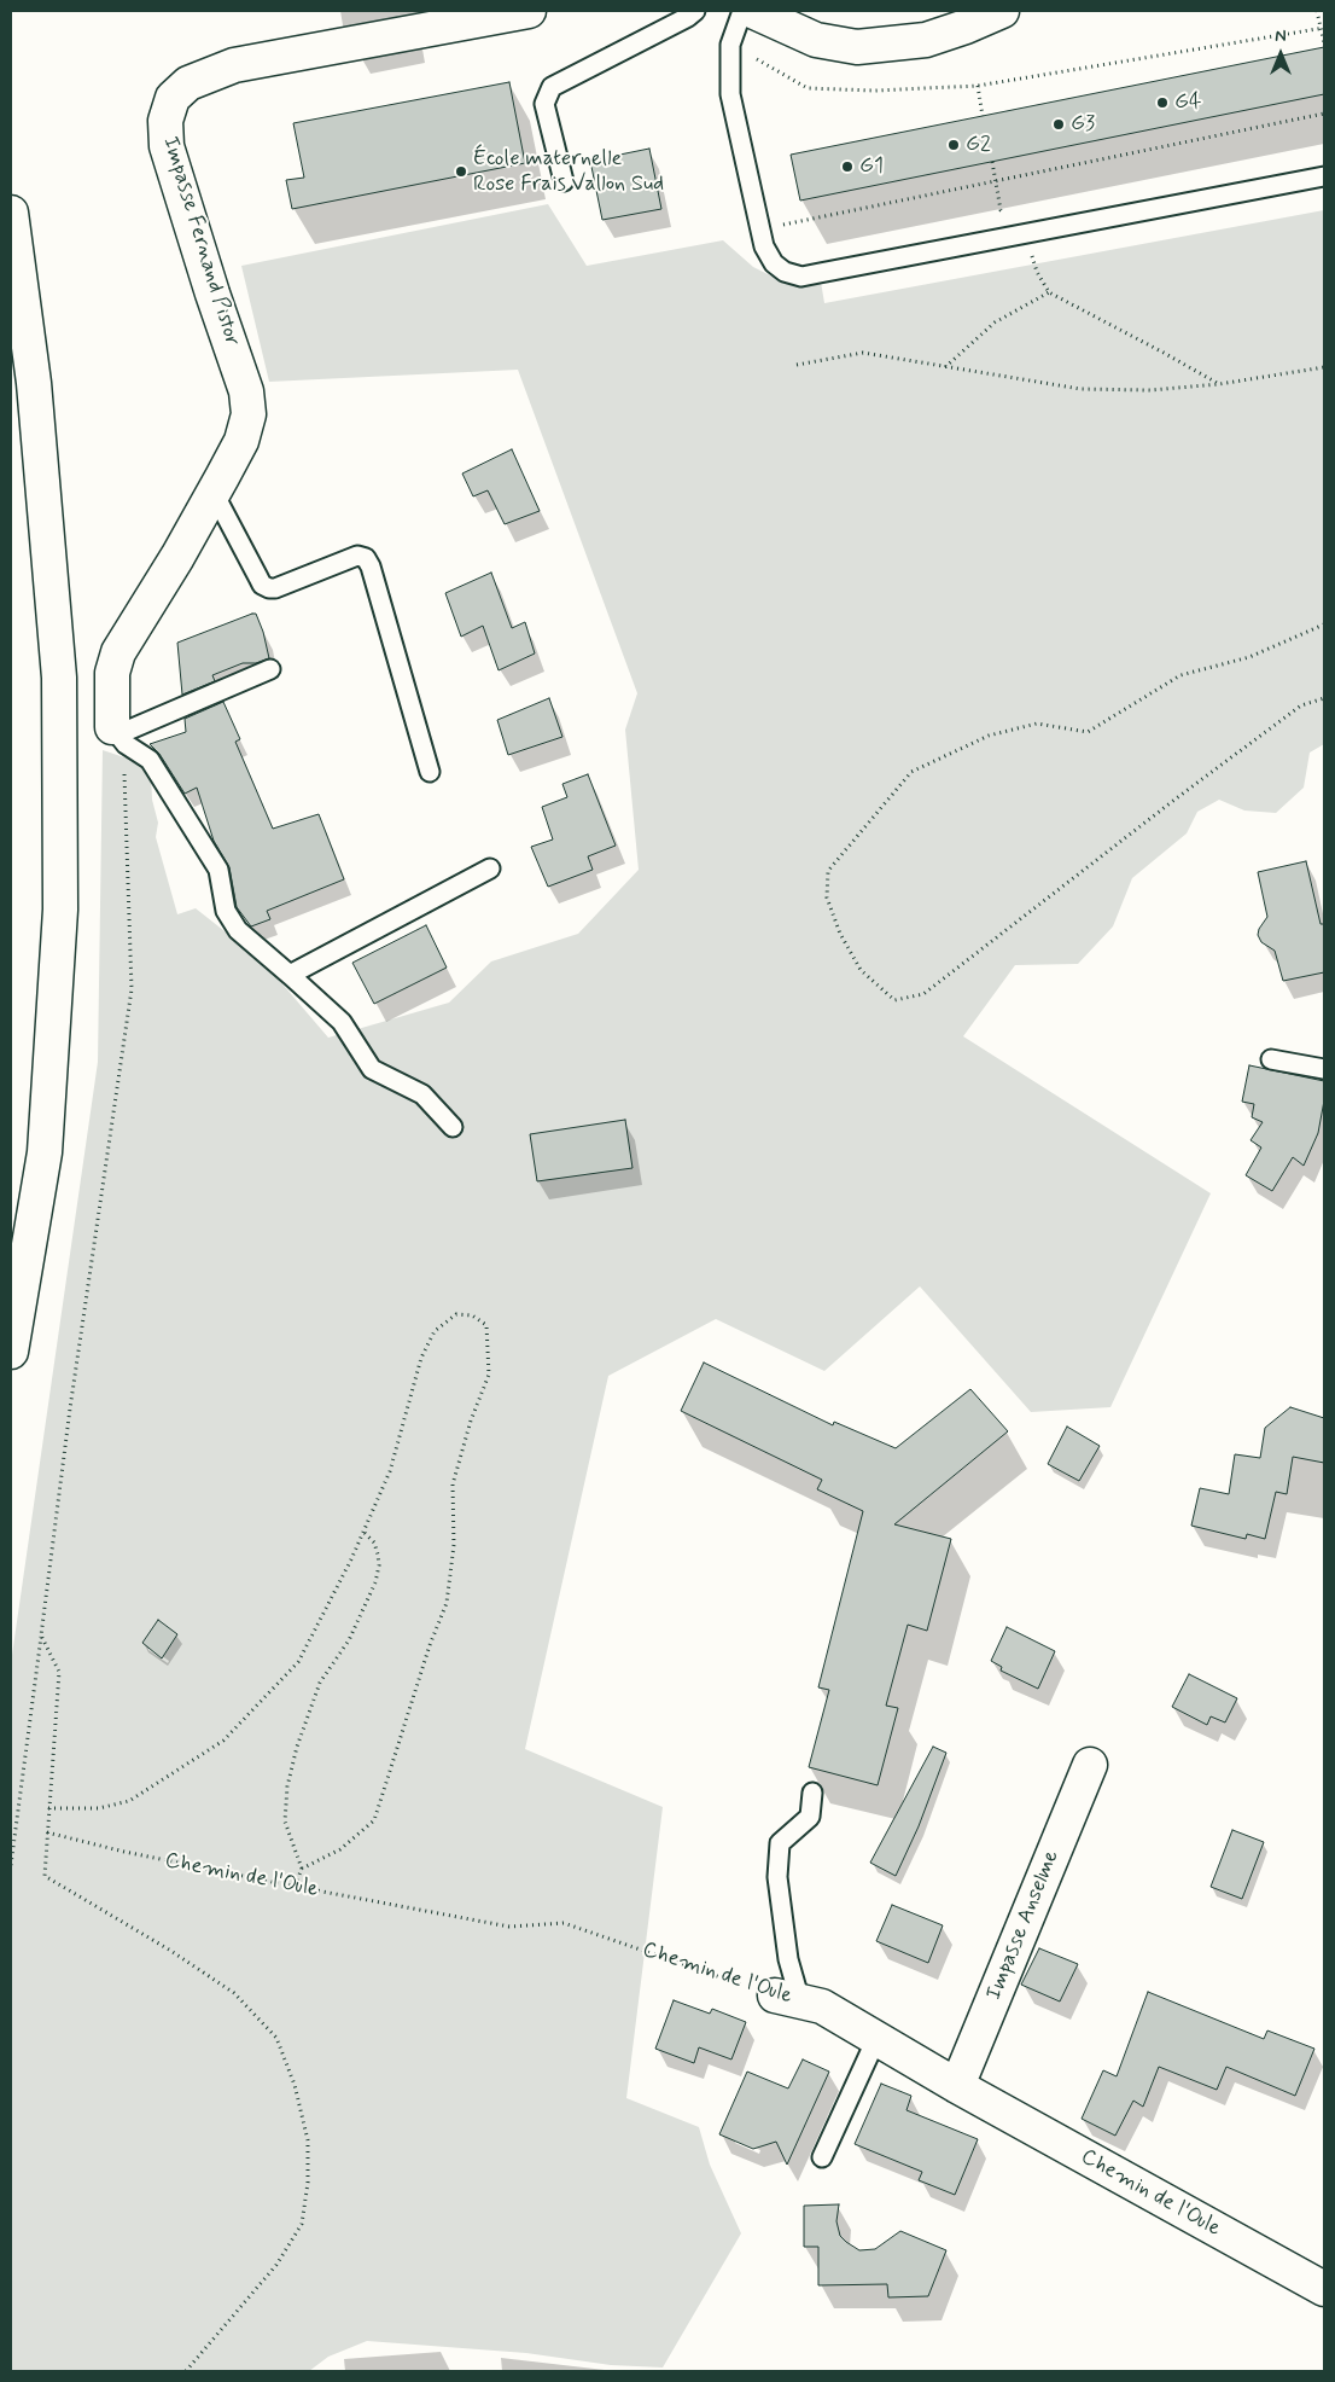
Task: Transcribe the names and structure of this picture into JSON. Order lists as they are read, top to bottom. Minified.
{"streets":{"main road":["Impasse Fernand Pistor","Chemin de l'Oule","Impasse Anselme"]},"crossings":[["Chemin de l'Oule","Impasse Anselme"]],"places":["G4","G3","G2","G1","École maternelle Rose Frais Vallon Sud"],"north":"top"}
